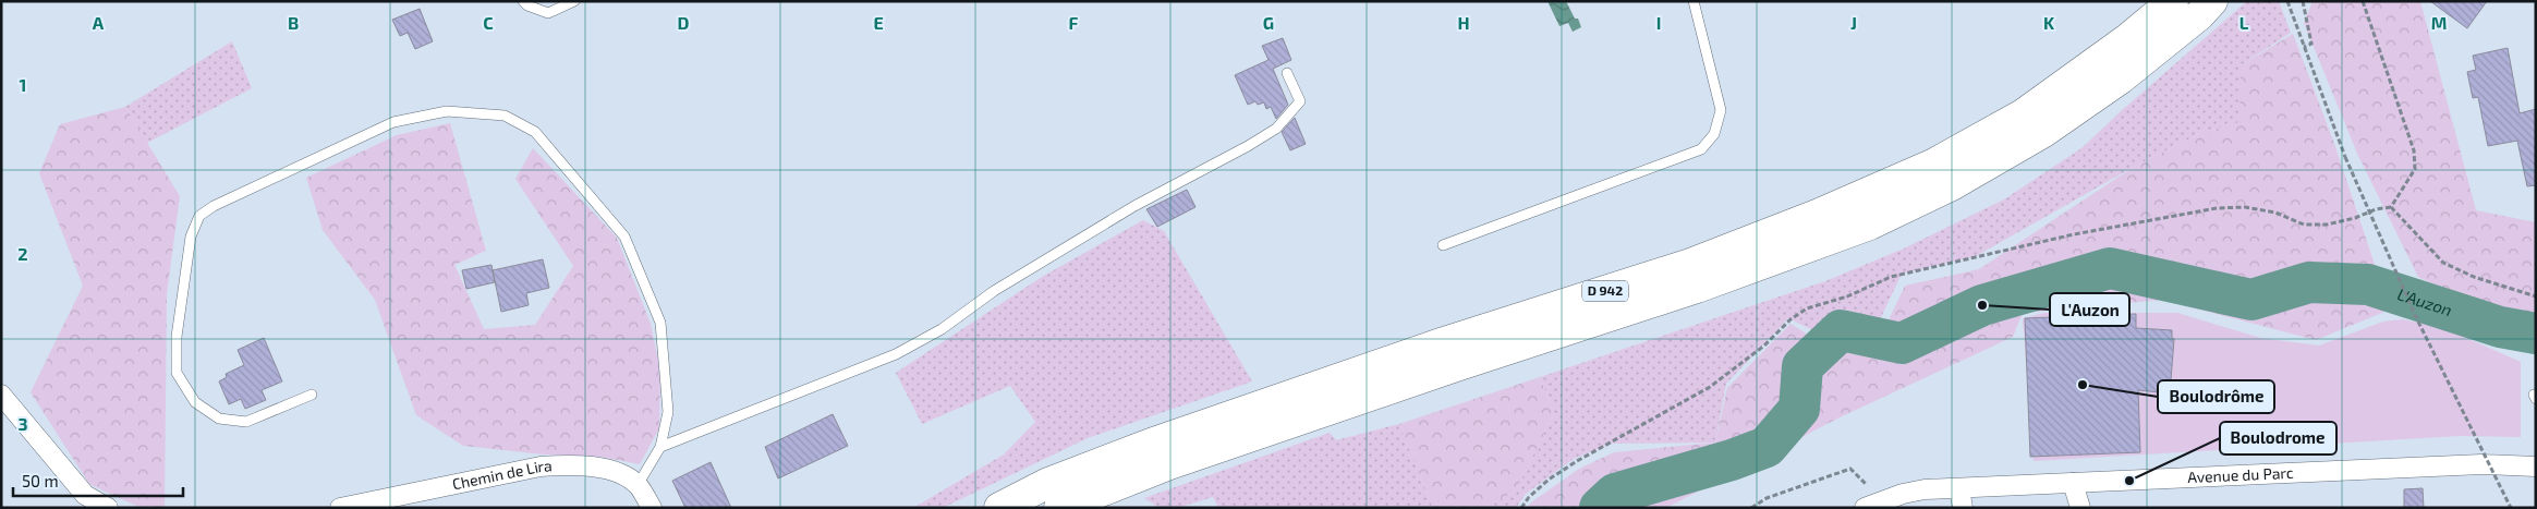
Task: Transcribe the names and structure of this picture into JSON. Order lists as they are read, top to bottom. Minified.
{"streets":{"main road":["D 942"],"street":["Chemin de Lira","Avenue du Parc"]},"water":["L'Auzon"],"places":["L'Auzon","Boulodrôme","Boulodrome"],"scale_bar":"50 m","grid":{"columns":["A","B","C","D","E","F","G","H","I","J","K","L","M"],"rows":["1","2","3"]}}
